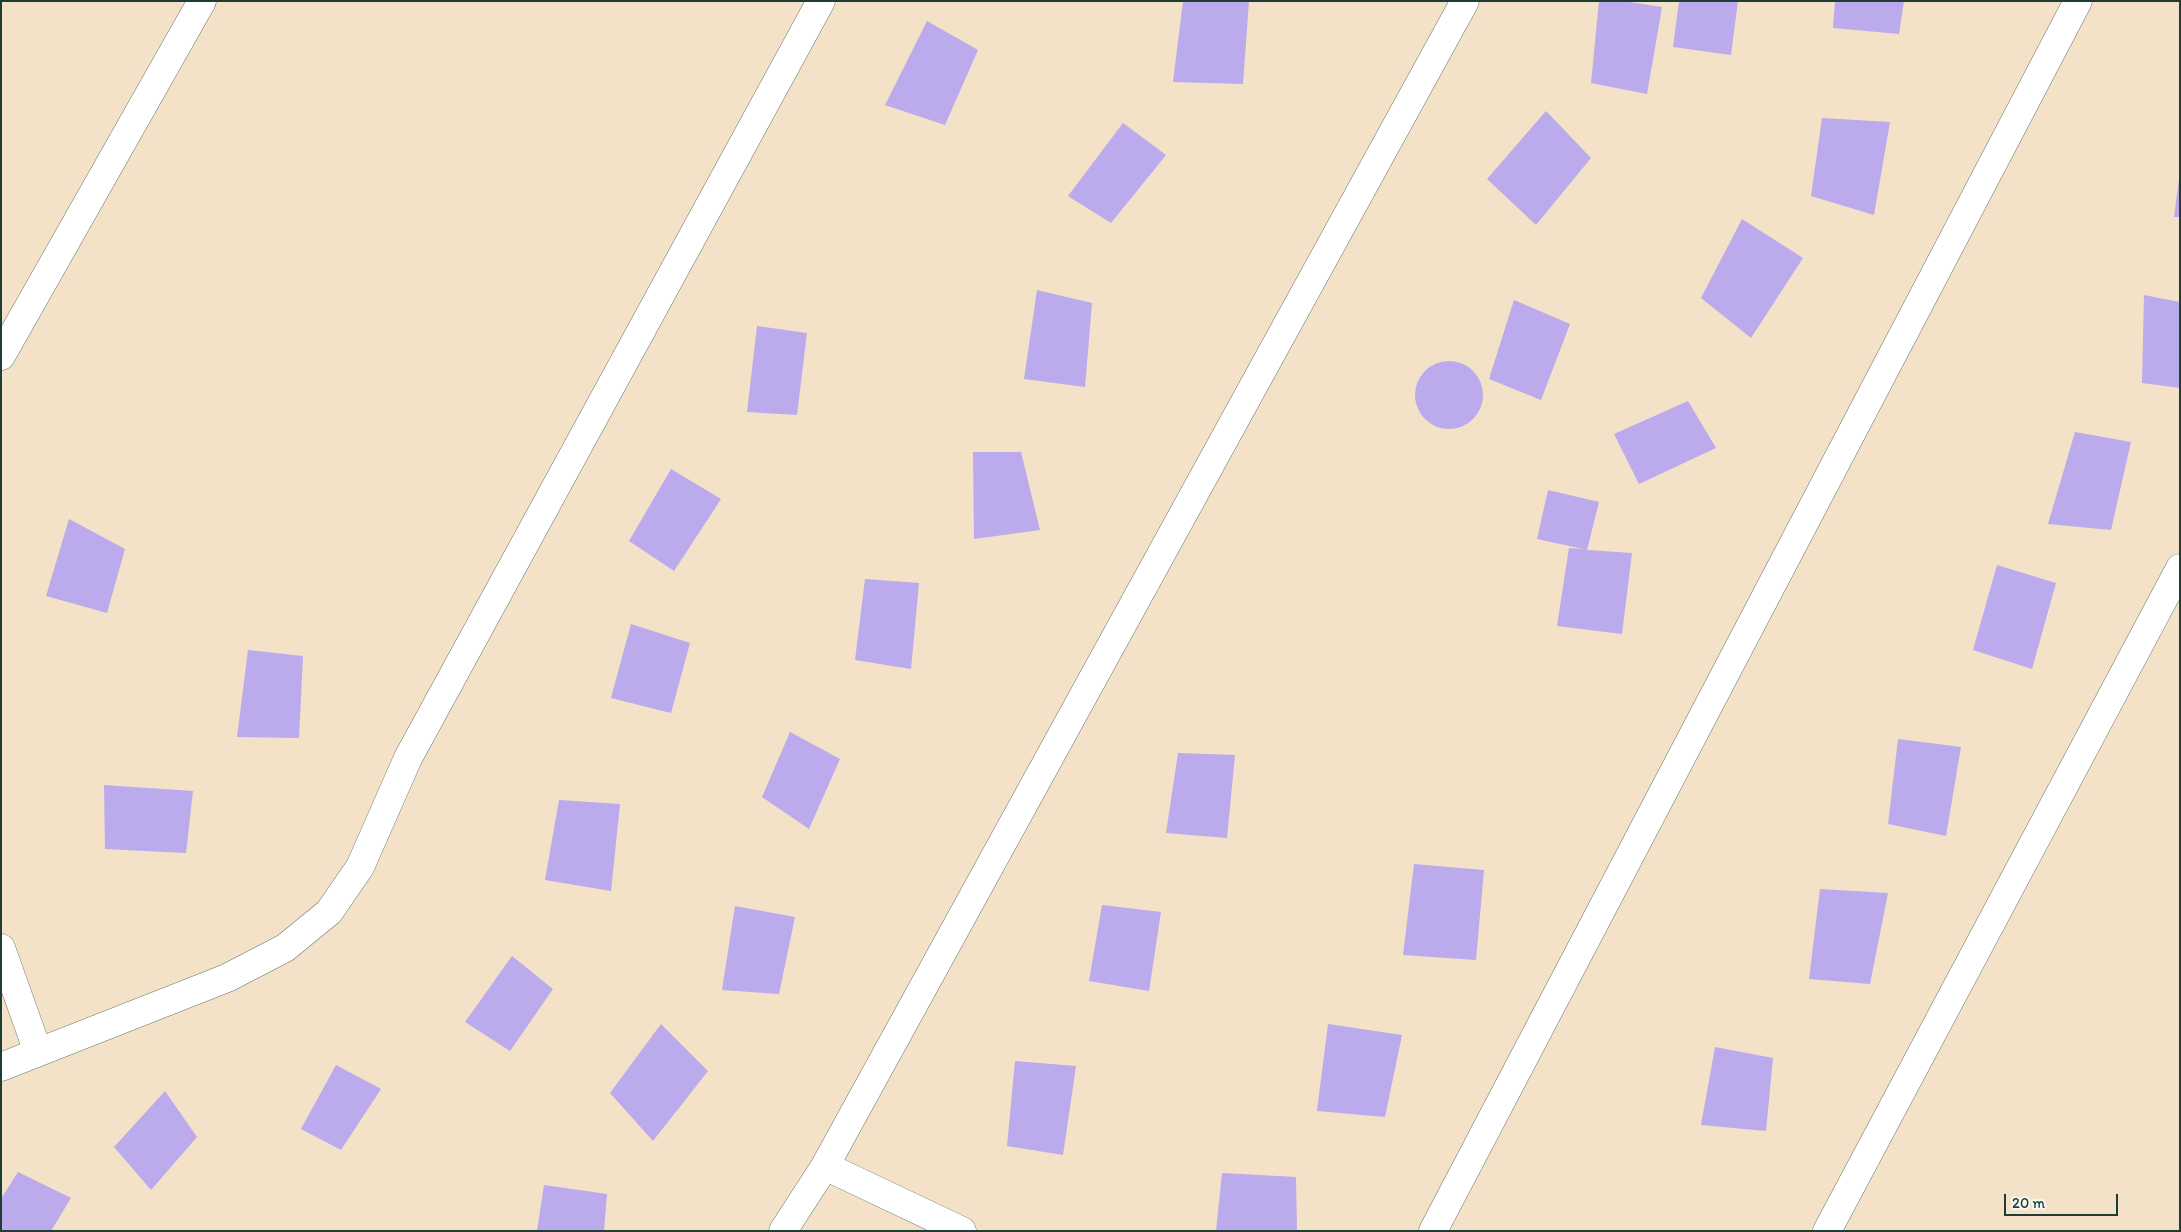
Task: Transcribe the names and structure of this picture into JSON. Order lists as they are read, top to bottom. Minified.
{"scale_bar":"20 m"}
